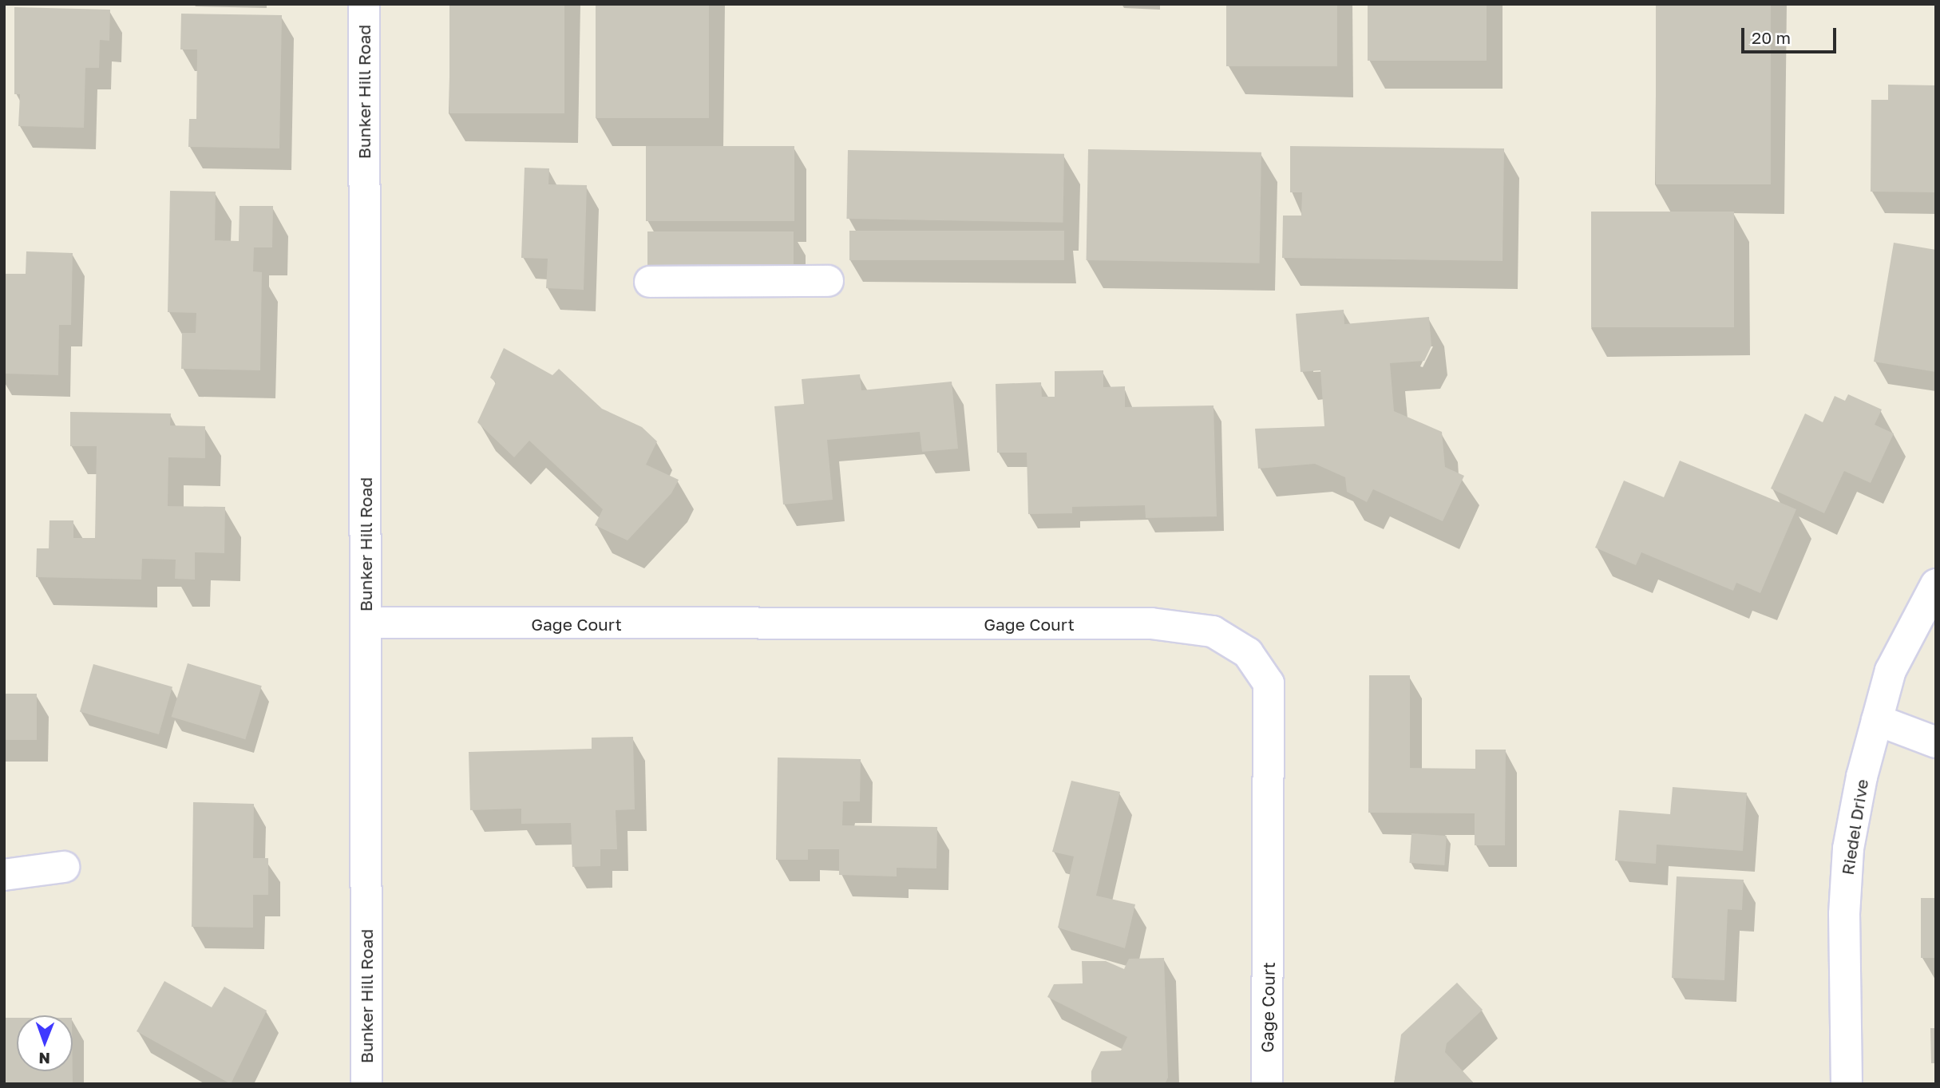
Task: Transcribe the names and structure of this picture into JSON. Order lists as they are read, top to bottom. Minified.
{"streets":{"street":["Bunker Hill Road","Gage Court","Riedel Drive"]},"crossings":[["Bunker Hill Road","Gage Court"]],"scale_bar":"20 m","north":"bottom"}
